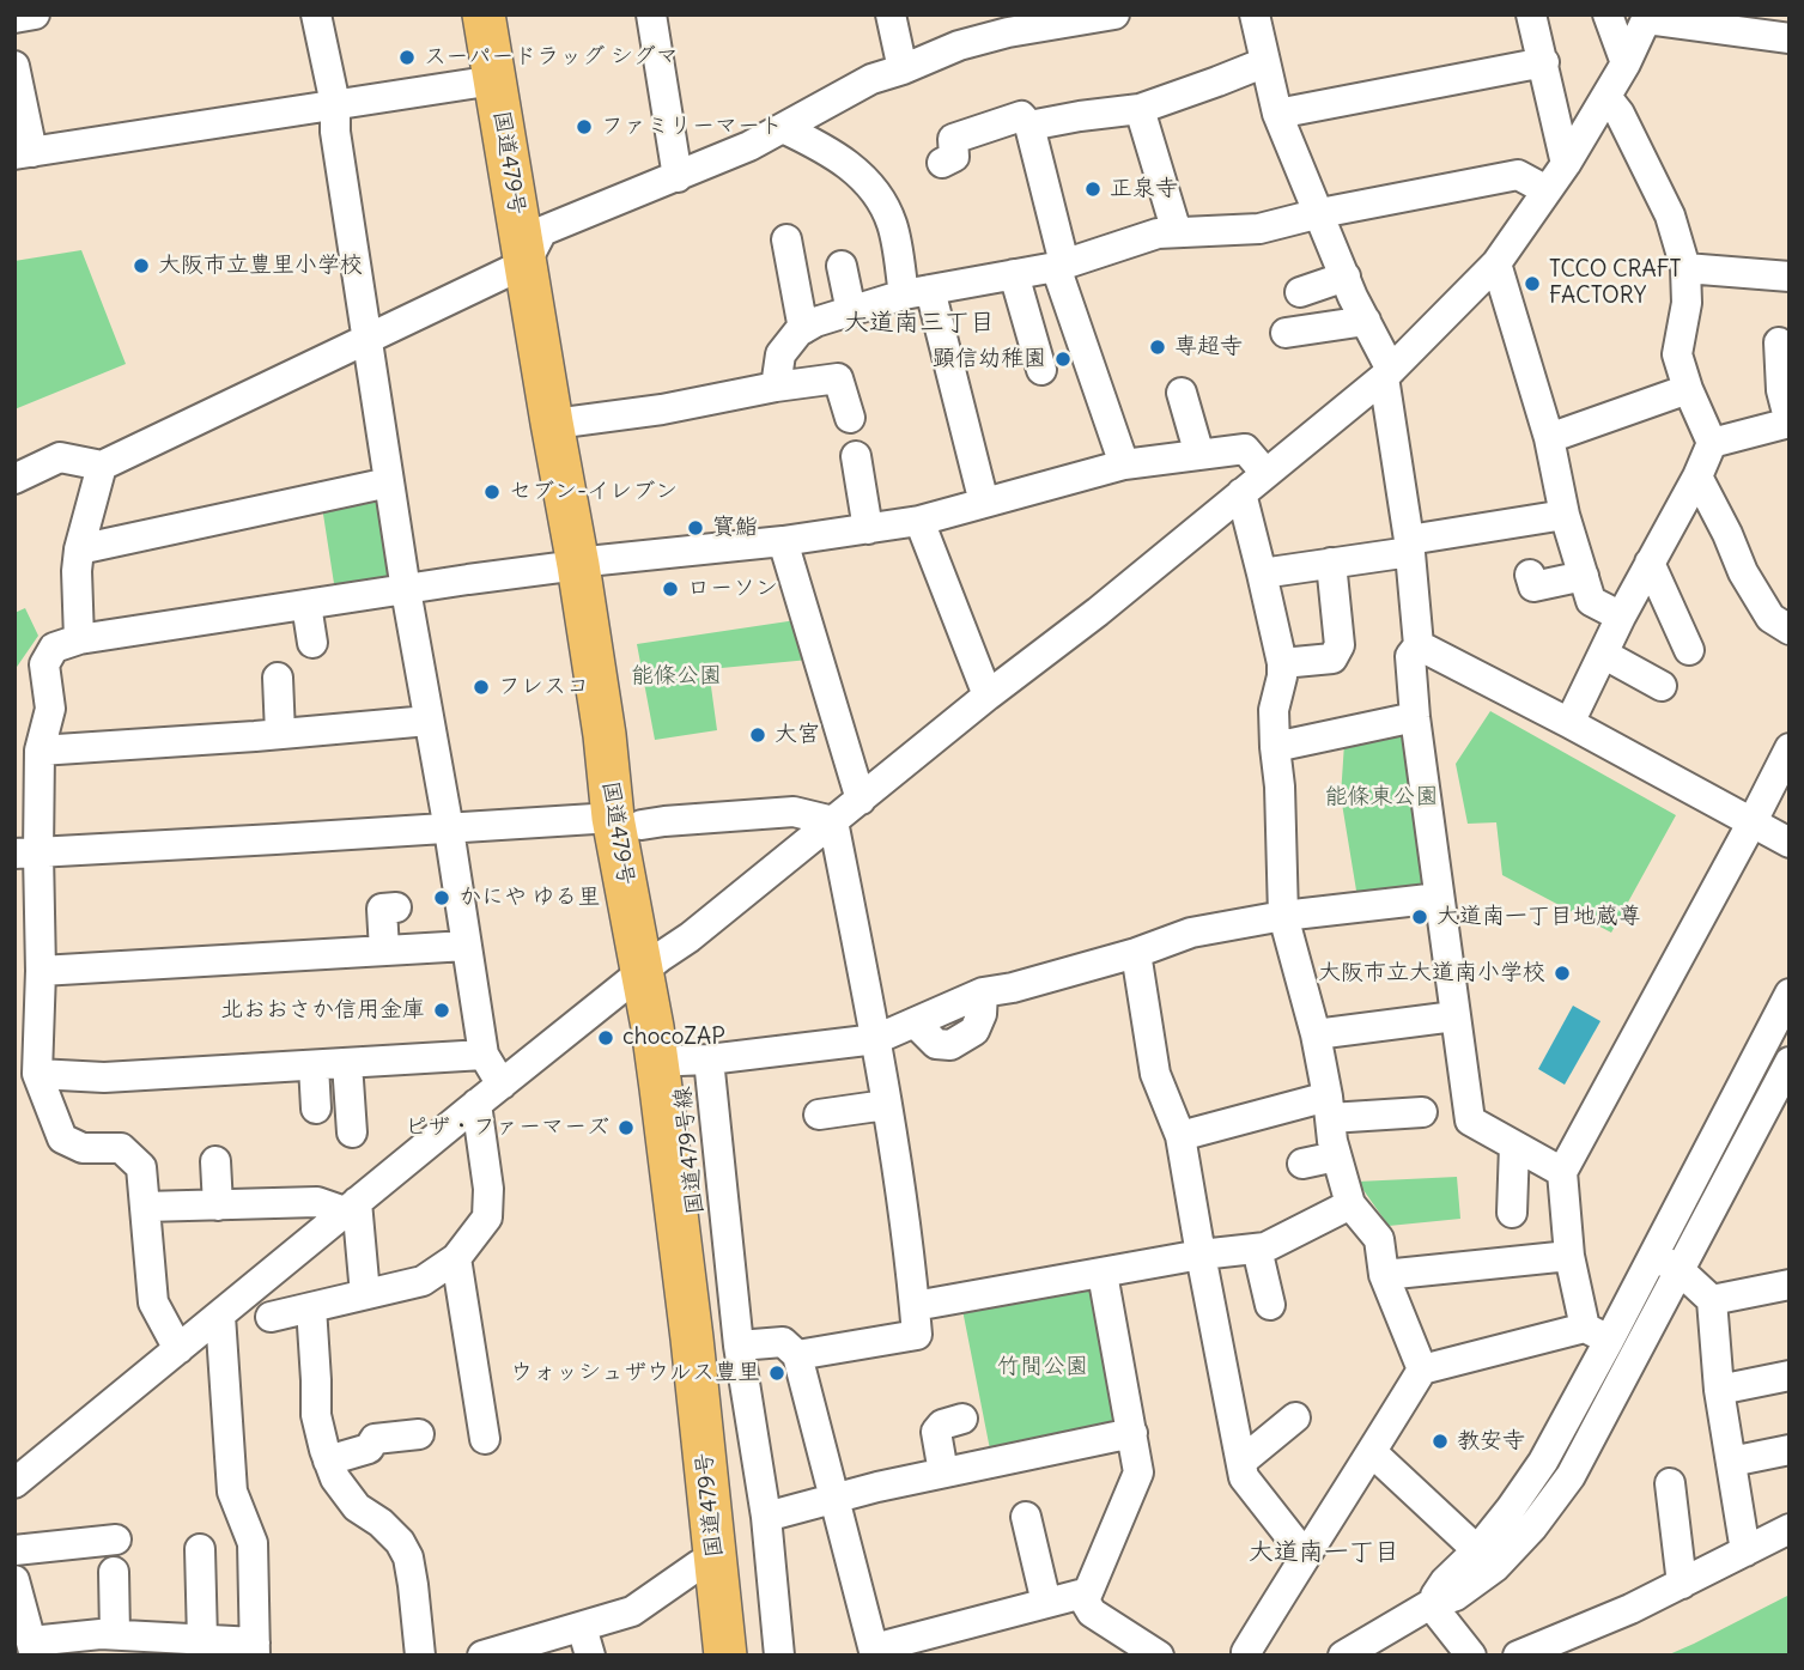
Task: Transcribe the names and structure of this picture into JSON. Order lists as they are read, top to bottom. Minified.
{"streets":{"highway":["国道479号","国道479号線"]},"crossings":[["国道479号","国道479号線"]],"districts":["大道南三丁目","大道南一丁目"],"parks":["能條公園","能條東公園","竹間公園"],"places":["スーパードラッグ シグマ","ファミリーマート","正泉寺","大阪市立豊里小学校","TCCO CRAFT FACTORY","専超寺","顕信幼稚園","セブン-イレブン","寳鮨","ローソン","フレスコ","大宮","かにや ゆる里","大道南一丁目地蔵尊","大阪市立大道南小学校","北おおさか信用金庫","chocoZAP","ピザ・ファーマーズ","ウォッシュザウルス豊里","教安寺"]}
